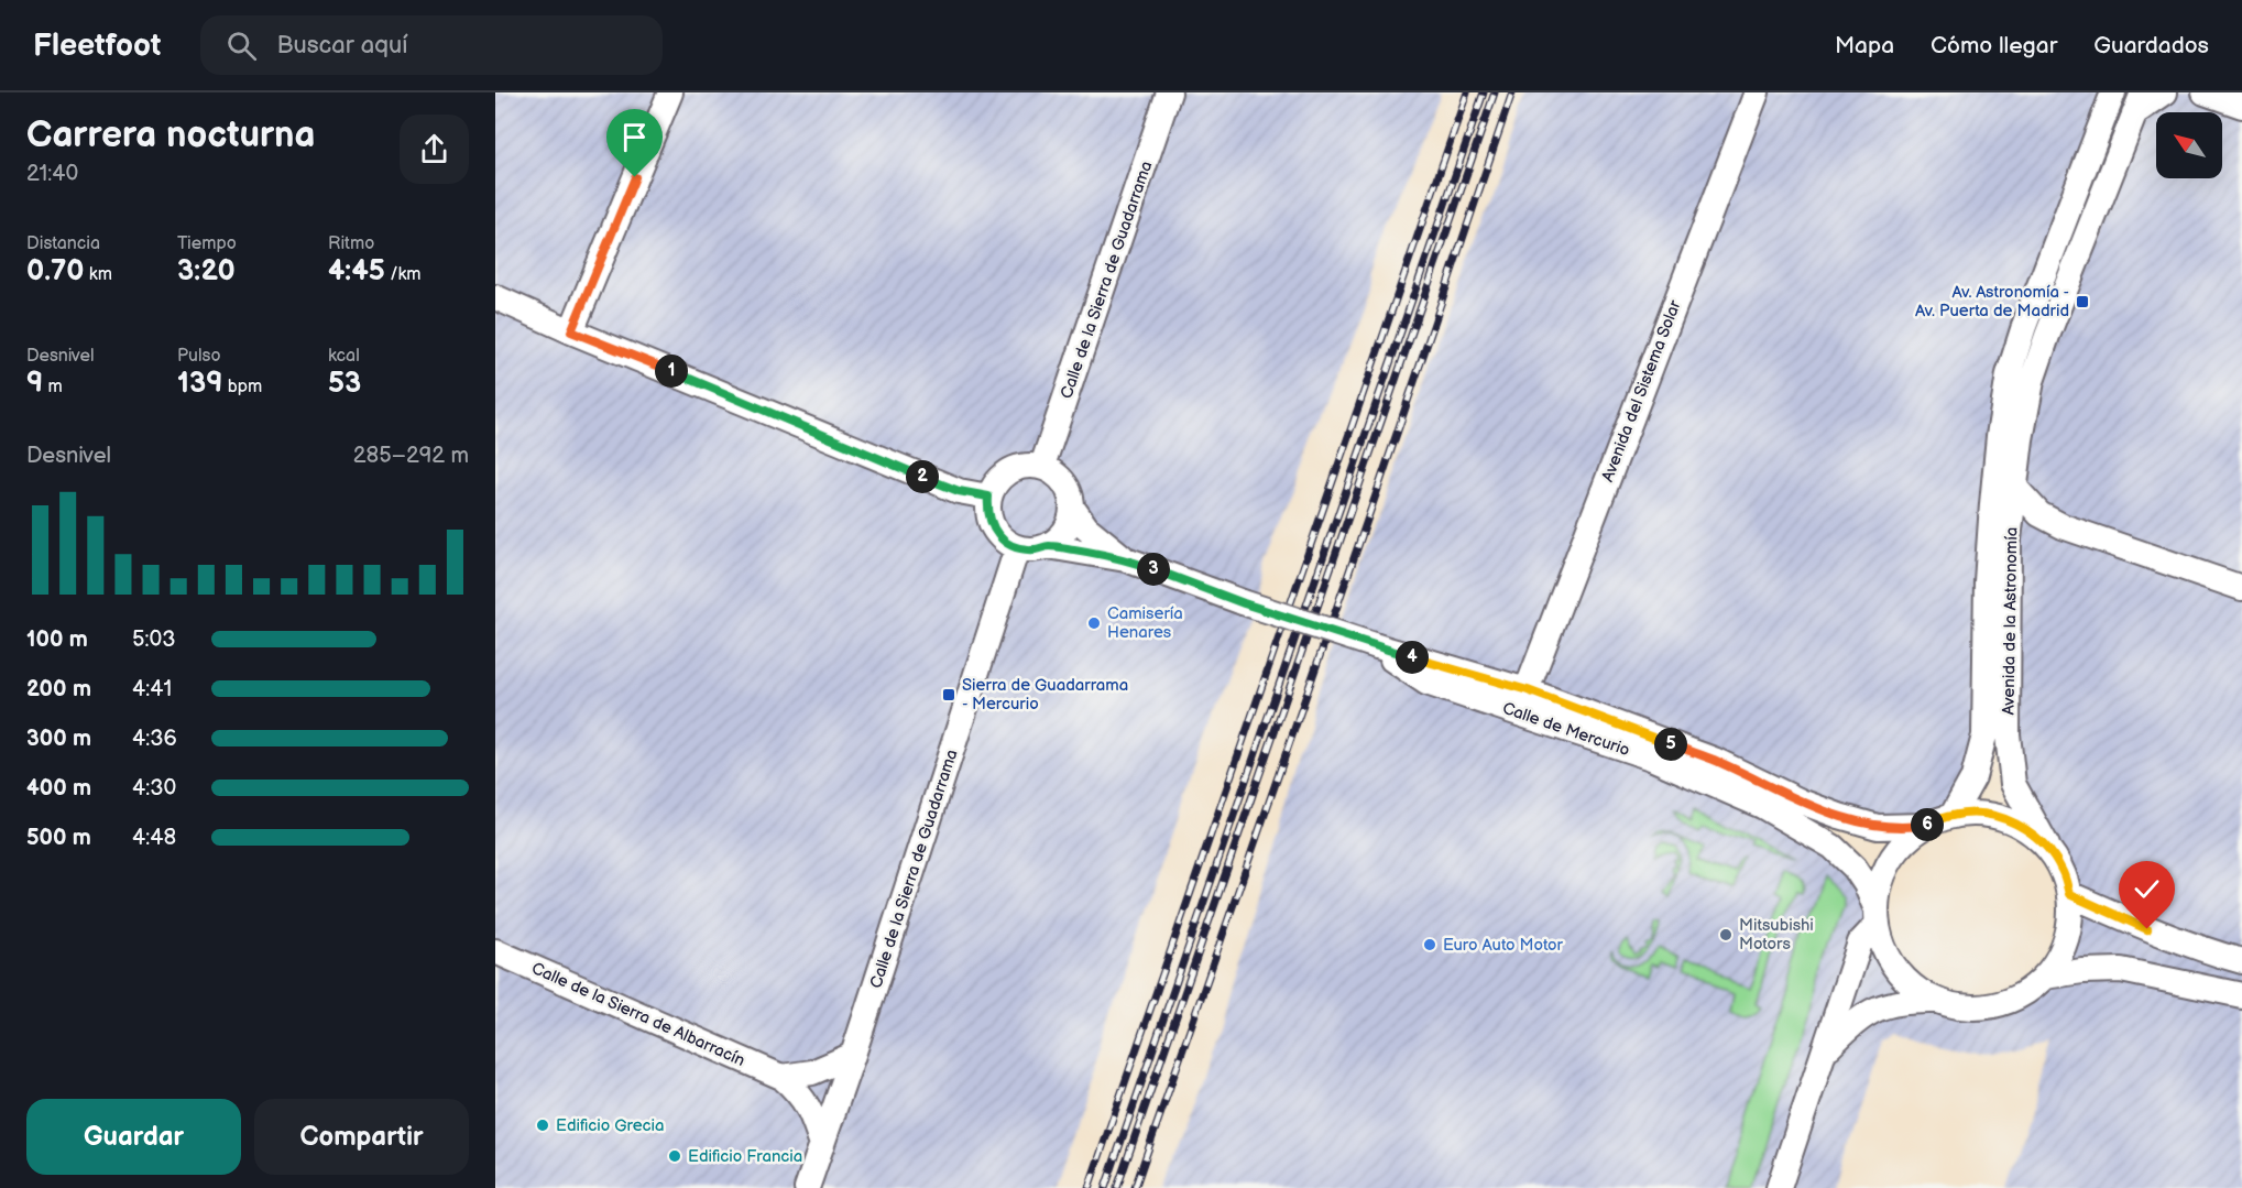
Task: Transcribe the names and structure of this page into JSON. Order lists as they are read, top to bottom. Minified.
{"streets":{"street":["Calle de la Sierra de Guadarrama","Avenida del Sistema Solar","Avenida de la Astronomía","Calle de Mercurio","Calle de la Sierra de Albarracín"]},"crossings":[["Calle de la Sierra de Guadarrama","Calle de la Sierra de Albarracín"],["Avenida del Sistema Solar","Calle de Mercurio"],["Avenida de la Astronomía","Calle de Mercurio"]],"places":{"transit":["Av. Astronomía - Av. Puerta de Madrid","Sierra de Guadarrama - Mercurio"],"other":["Camisería Henares","Mitsubishi Motors","Euro Auto Motor","Edificio Grecia","Edificio Francia"]},"north":"top left","page":{"header":"Fleetfoot","search":"Buscar aquí","nav":["Mapa","Cómo llegar","Guardados"],"heading":["Carrera nocturna","21:40"],"stats":[["Distancia","0.70 km"],["Tiempo","3:20"],["Ritmo","4:45 /km"],["Desnivel","9 m"],["Pulso","139 bpm"],["kcal","53"]],"pins":["1","2","3","4","5","6"],"chart":["Desnivel","285–292 m"],"list":[{"name":"100 m","note":"5:03"},{"name":"200 m","note":"4:41"},{"name":"300 m","note":"4:36"},{"name":"400 m","note":"4:30"},{"name":"500 m","note":"4:48"}],"buttons":["Guardar","Compartir"]}}
